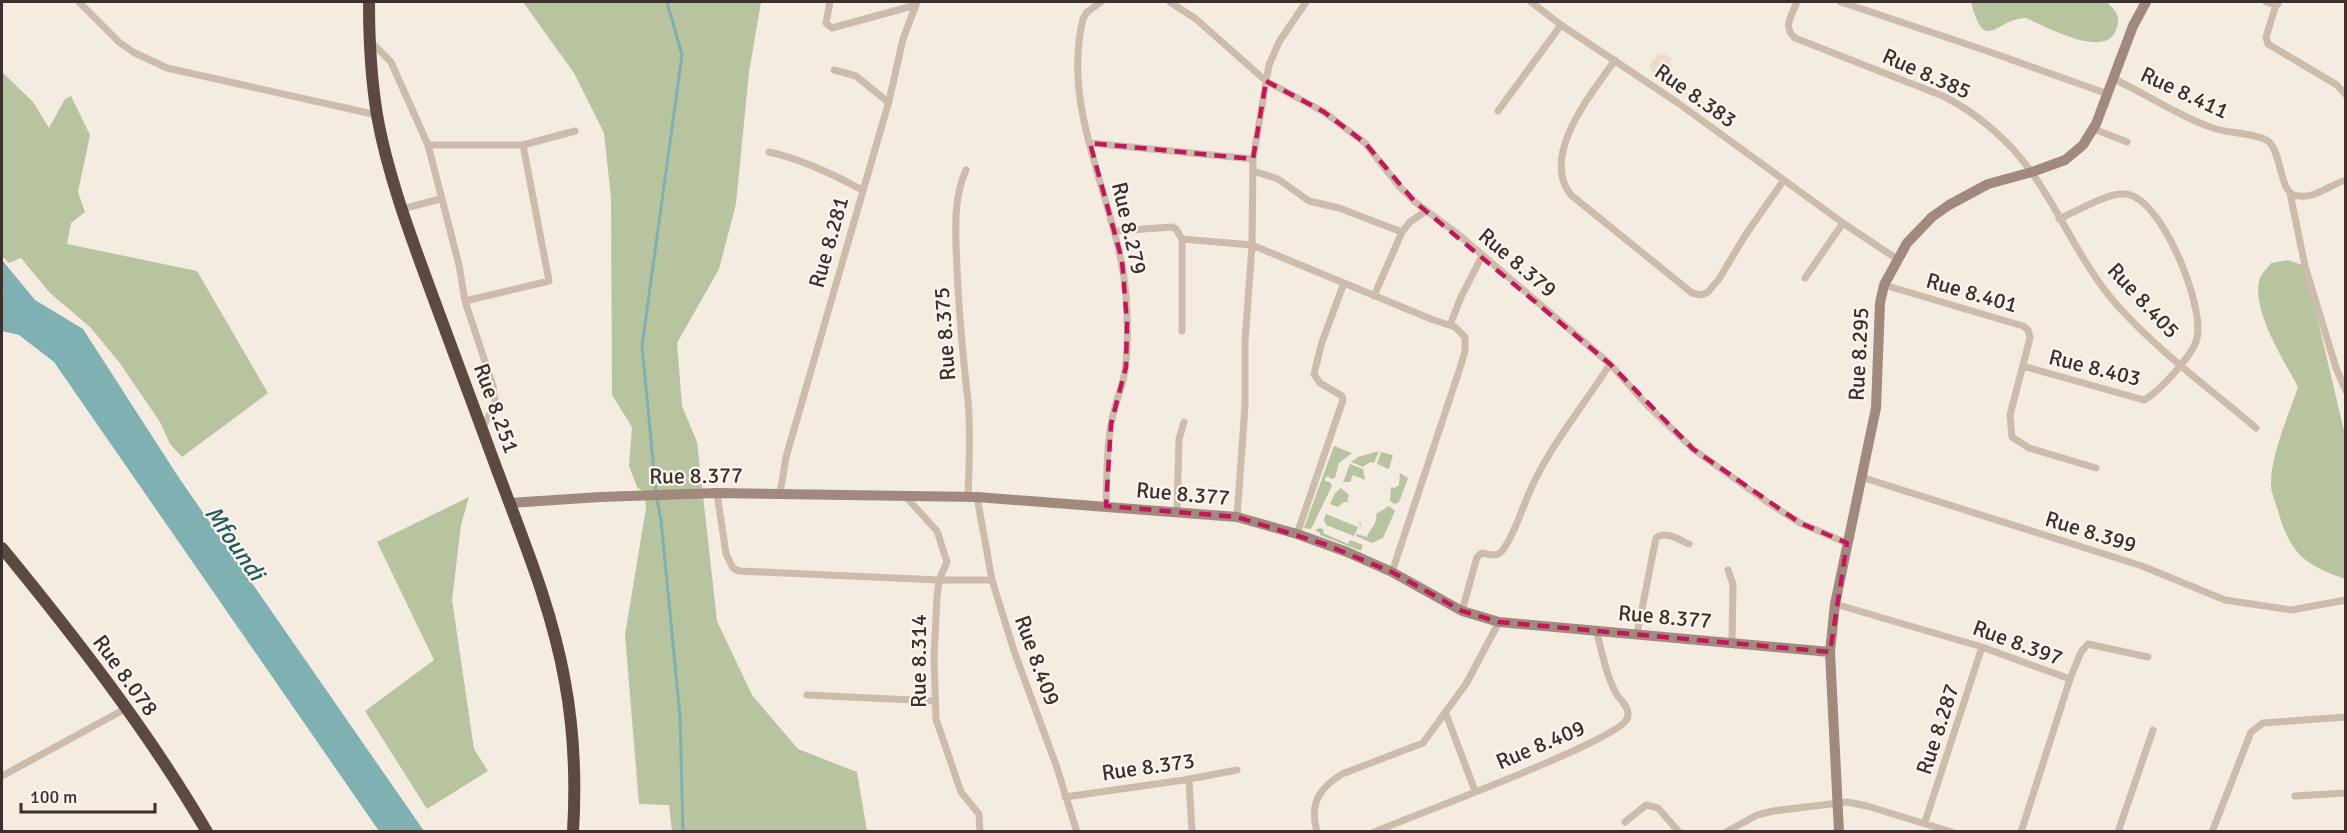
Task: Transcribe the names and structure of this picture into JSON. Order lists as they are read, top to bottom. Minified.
{"streets":{"highway":["Rue 8.251","Rue 8.078"],"street":["Rue 8.385","Rue 8.411","Rue 8.383","Rue 8.279","Rue 8.281","Rue 8.379","Rue 8.401","Rue 8.405","Rue 8.375","Rue 8.295","Rue 8.403","Rue 8.377","Rue 8.399","Rue 8.397","Rue 8.409","Rue 8.314","Rue 8.287","Rue 8.373"]},"crossings":[["Rue 8.385","Rue 8.405"],["Rue 8.385","Rue 8.295"],["Rue 8.411","Rue 8.295"],["Rue 8.383","Rue 8.295"],["Rue 8.279","Rue 8.377"],["Rue 8.281","Rue 8.377"],["Rue 8.379","Rue 8.295"],["Rue 8.401","Rue 8.295"],["Rue 8.401","Rue 8.403"],["Rue 8.405","Rue 8.295"],["Rue 8.405","Rue 8.403"],["Rue 8.375","Rue 8.377"],["Rue 8.375","Rue 8.409"],["Rue 8.295","Rue 8.377"],["Rue 8.295","Rue 8.399"],["Rue 8.295","Rue 8.397"],["Rue 8.251","Rue 8.377"],["Rue 8.377","Rue 8.409"],["Rue 8.377","Rue 8.314"],["Rue 8.397","Rue 8.287"],["Rue 8.409","Rue 8.373"]],"water":["Mfoundi"],"scale_bar":"100 m"}
